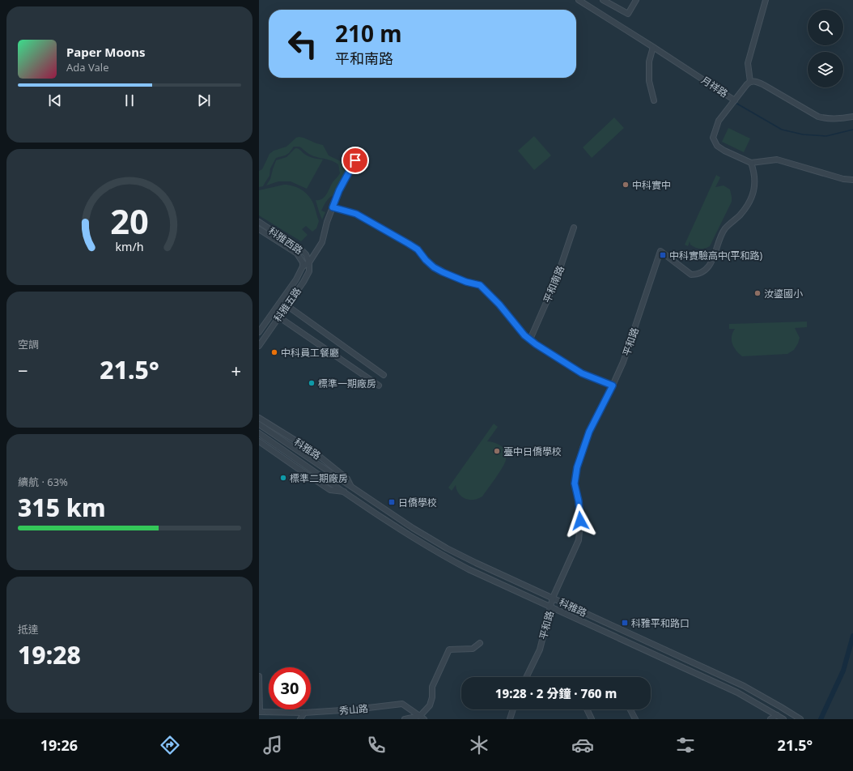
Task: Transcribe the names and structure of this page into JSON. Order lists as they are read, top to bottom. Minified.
{"streets":{"street":["月祥路","科雅西路","平和南路","科雅五路","平和路","科雅路","秀山路"]},"crossings":[["科雅西路","科雅五路"],["平和路","科雅路"]],"places":{"other":["中科實中","汝鎏國小","中科員工餐廳","標準一期廠房","臺中日僑學校","標準二期廠房"],"transit":["中科實驗高中(平和路)","日僑學校","科雅平和路口"]},"page":{"turn":["210 m","平和南路"],"song":["Paper Moons","Ada Vale"],"tile":["空調",["續航 · 63%","315 km"],["抵達","19:28"]],"heat":["−","21.5°","+"],"limit":"30","trip":"19:28 · 2 分鐘 · 760 m","tabs":["19:26","21.5°"],"gauge":["20","km/h"]}}
